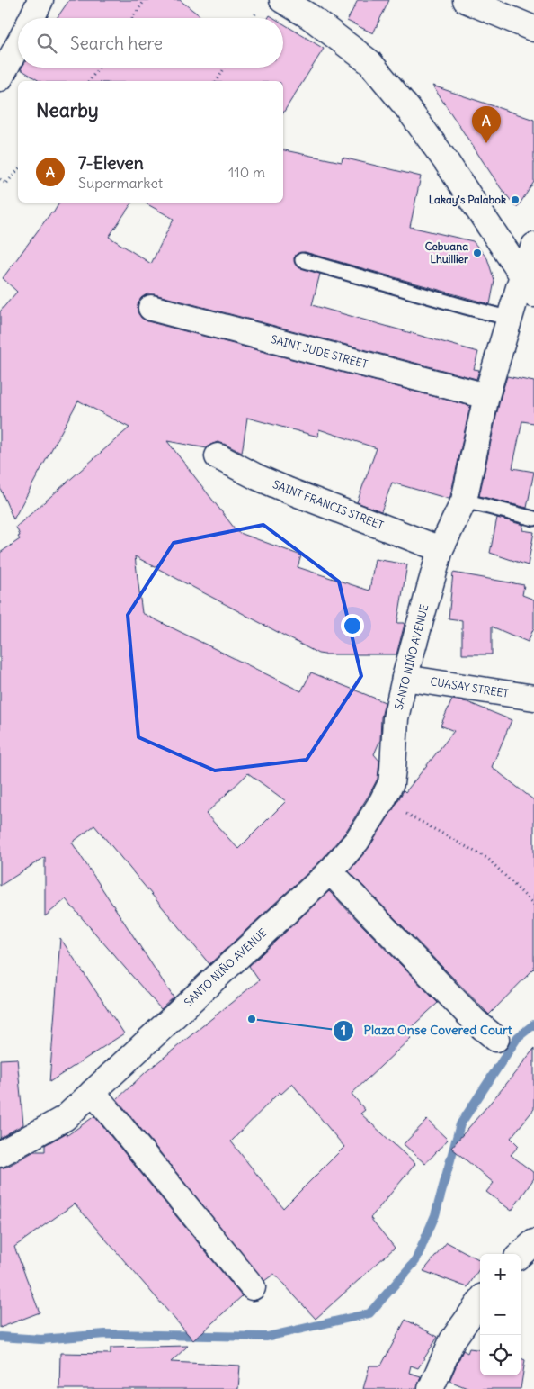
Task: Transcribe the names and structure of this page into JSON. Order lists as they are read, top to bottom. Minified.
{"streets":{"street":["SAINT JUDE STREET","SAINT FRANCIS STREET","SANTO NIÑO AVENUE","CUASAY STREET"]},"crossings":[["SAINT JUDE STREET","SANTO NIÑO AVENUE"],["SAINT FRANCIS STREET","SANTO NIÑO AVENUE"],["SANTO NIÑO AVENUE","CUASAY STREET"]],"places":["Lakay's Palabok","Cebuana Lhuillier","Plaza Onse Covered Court"],"page":{"search":"Search here","heading":"Nearby","pins":"A","list":[{"mark":"A","name":"7-Eleven","note":"Supermarket","value":"110 m"}],"map_buttons":["+","−"]}}
